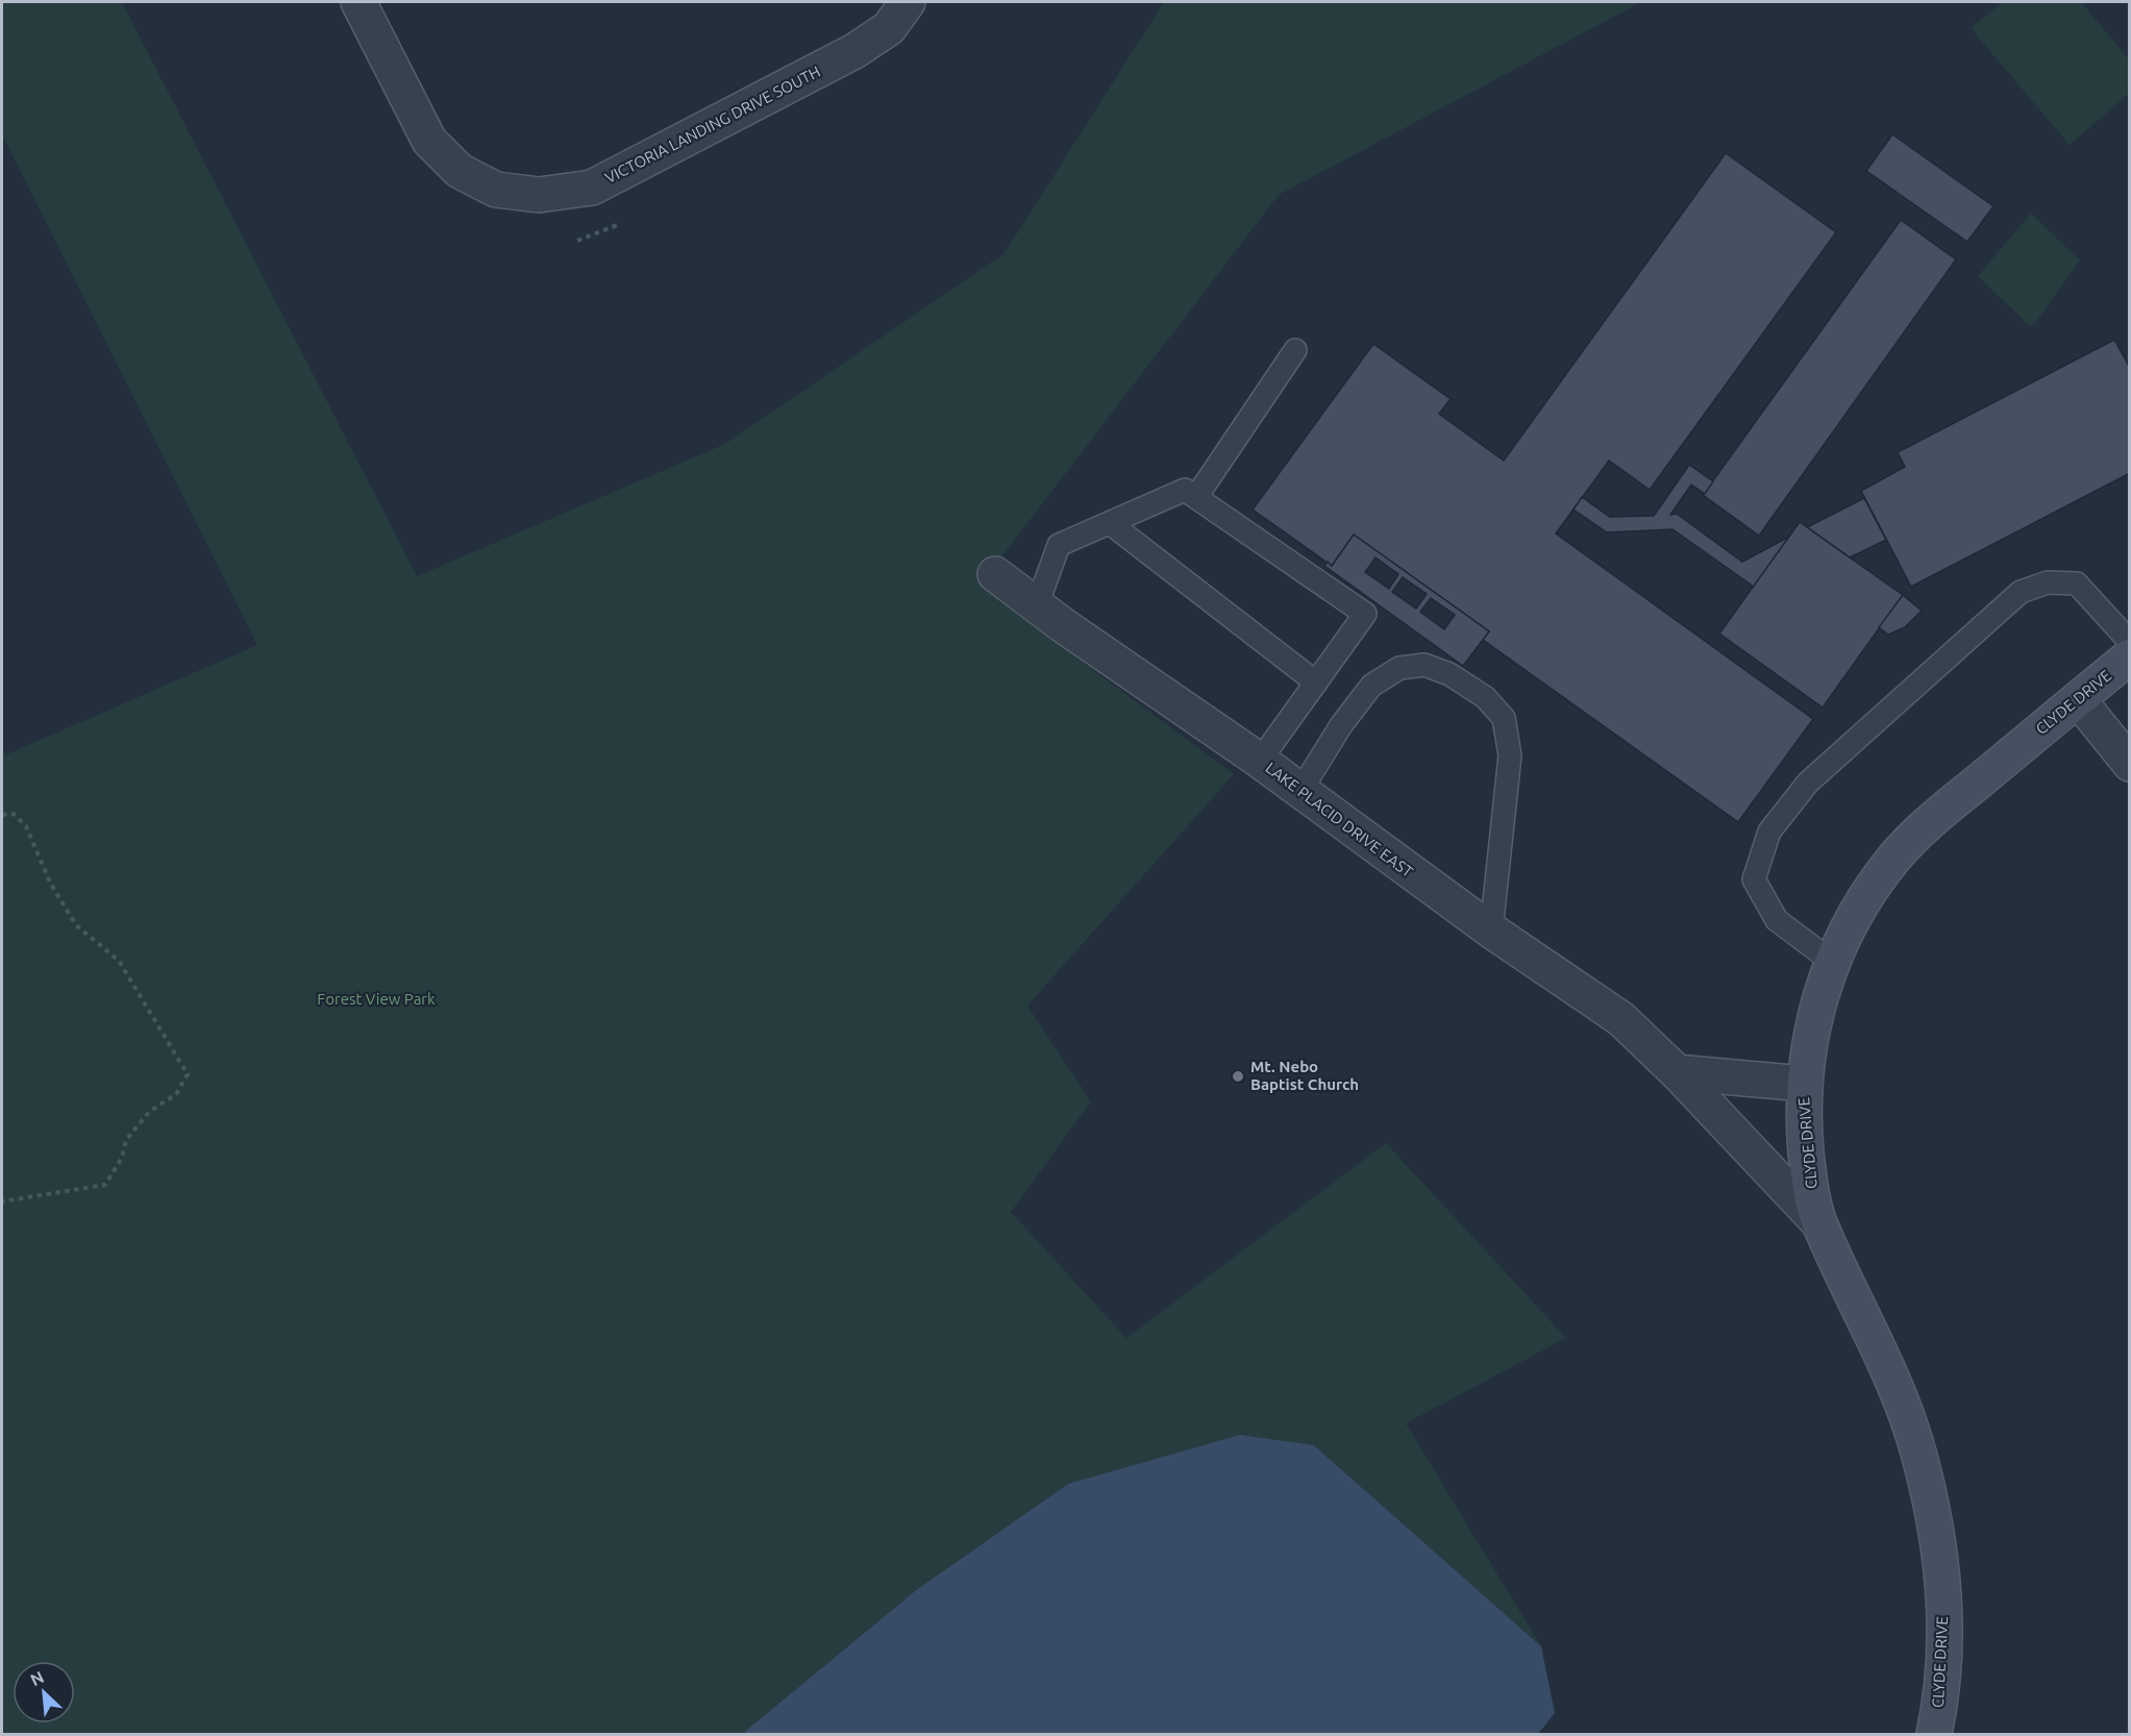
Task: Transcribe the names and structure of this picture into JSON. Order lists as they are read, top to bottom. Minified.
{"streets":{"street":["VICTORIA LANDING DRIVE SOUTH","CLYDE DRIVE","LAKE PLACID DRIVE EAST"]},"crossings":[["CLYDE DRIVE","LAKE PLACID DRIVE EAST"]],"parks":["Forest View Park"],"places":["Mt. Nebo Baptist Church"],"north":"top left"}
